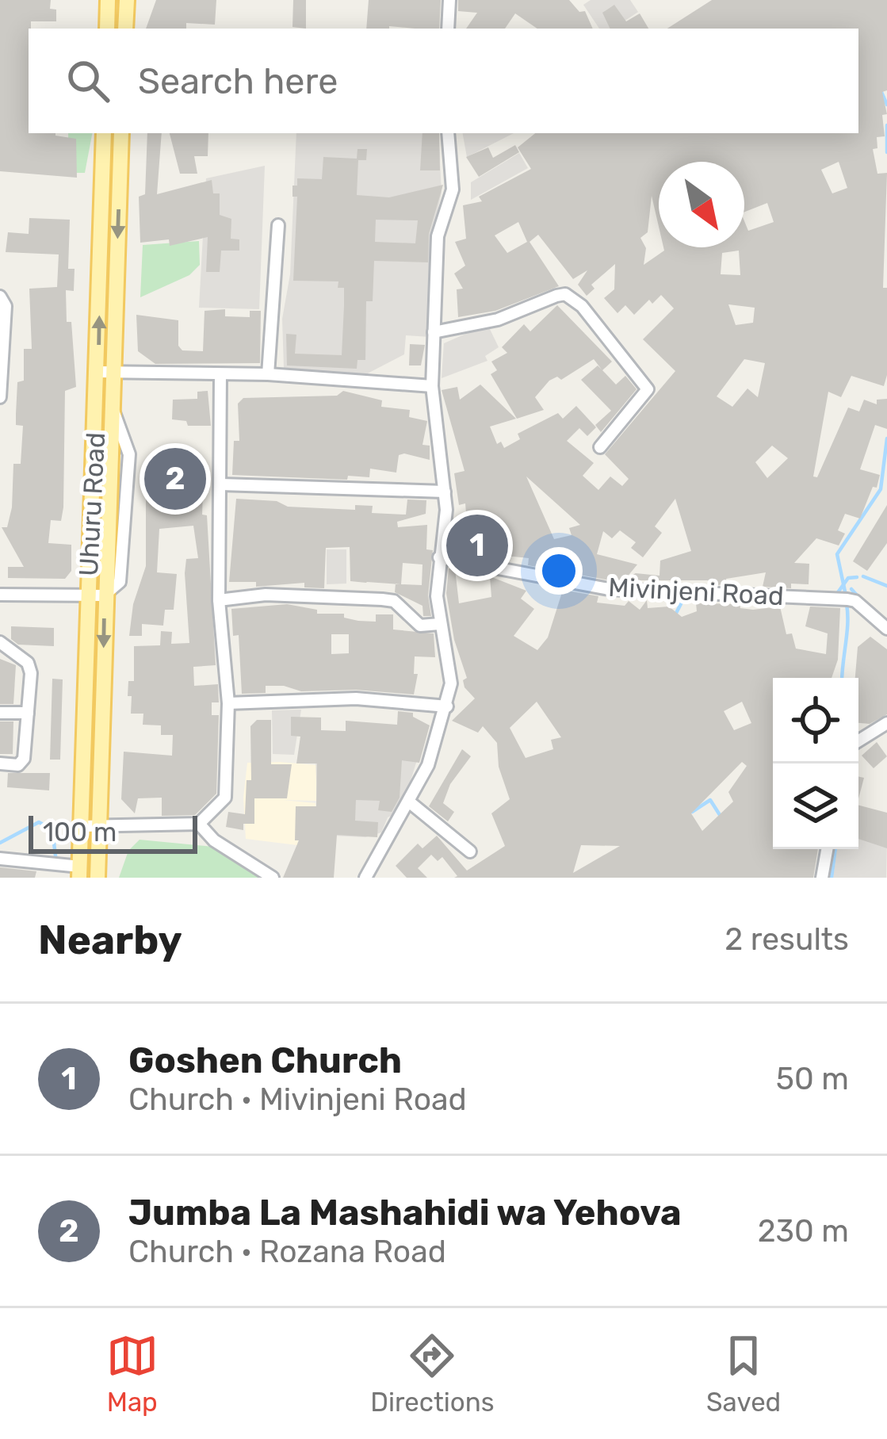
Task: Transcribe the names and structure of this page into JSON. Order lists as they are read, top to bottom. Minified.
{"streets":{"main road":["Uhuru Road"],"street":["Mivinjeni Road"]},"scale_bar":"100 m","north":"bottom right","page":{"search":"Search here","pins":["2","1"],"scale":"100 m","heading":["Nearby","2 results"],"list":[{"mark":"1","name":"Goshen Church","note":"Church · Mivinjeni Road","value":"50 m"},{"mark":"2","name":"Jumba La Mashahidi wa Yehova","note":"Church · Rozana Road","value":"230 m"}],"nav":["Map","Directions","Saved"]}}
